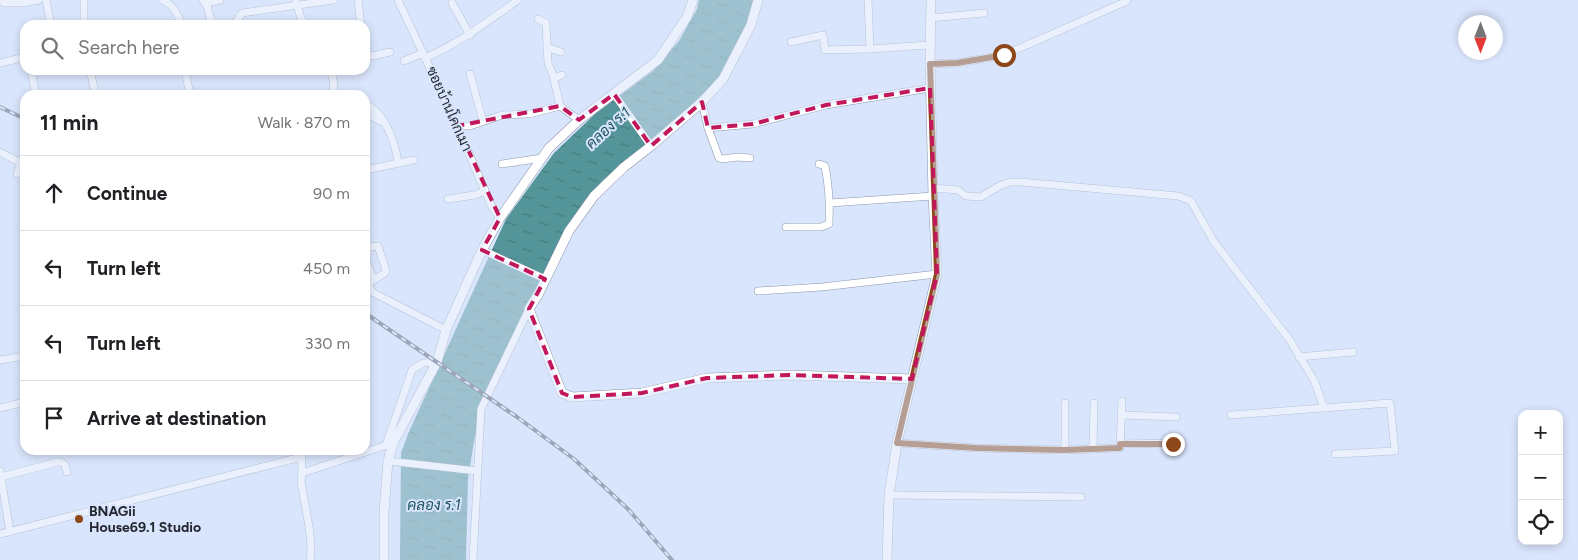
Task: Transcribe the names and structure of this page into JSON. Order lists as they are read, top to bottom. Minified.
{"streets":{"street":["ซอยบ้านโคกเมา"]},"water":["คลอง ร.1"],"places":["BNAGii House69.1 Studio"],"north":"bottom","page":{"search":"Search here","heading":["11 min","Walk · 870 m"],"list":[["Continue","90 m"],["Turn left","450 m"],["Turn left","330 m"],"Arrive at destination"],"map_buttons":["+","−"]}}
